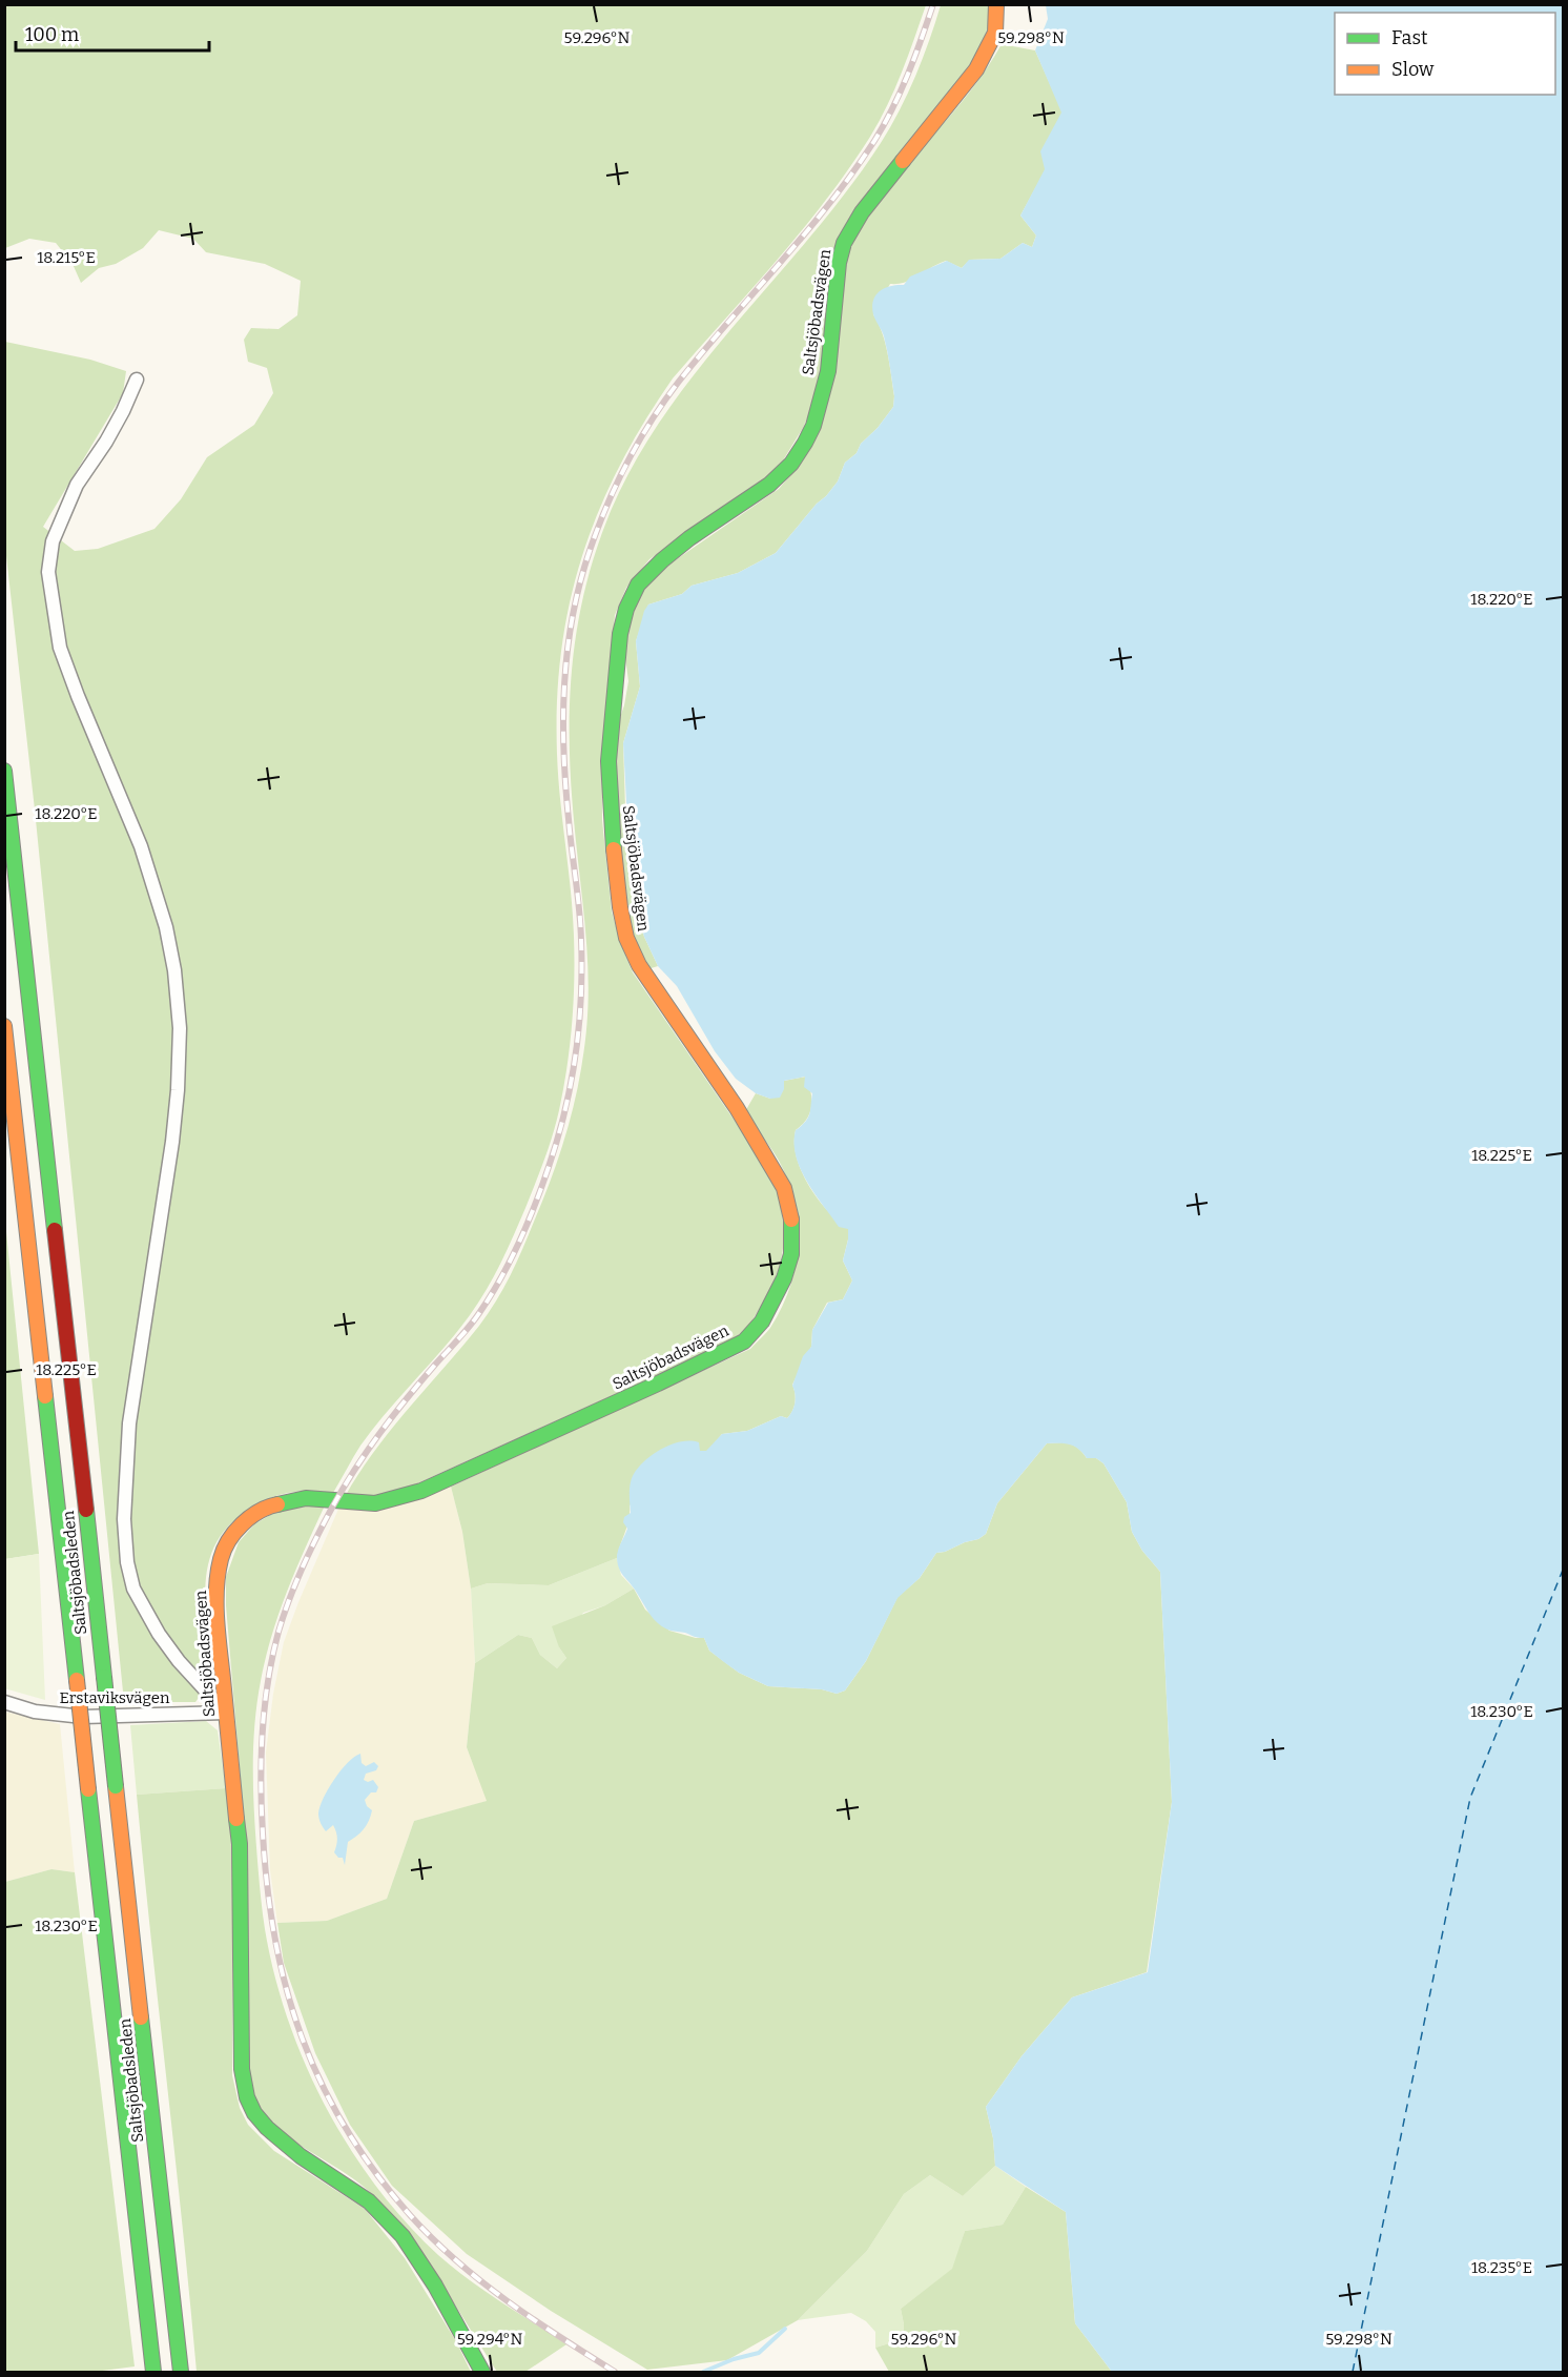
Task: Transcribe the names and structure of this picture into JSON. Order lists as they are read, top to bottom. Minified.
{"streets":{"main road":["Saltsjöbadsvägen","Saltsjöbadsleden"],"street":["Erstaviksvägen"]},"crossings":[["Saltsjöbadsvägen","Erstaviksvägen"]],"legend":["Fast","Slow"],"scale_bar":"100 m","coordinates":["59.296°N","59.298°N","18.215°E","18.220°E","18.225°E","18.230°E","18.235°E","59.294°N"]}
